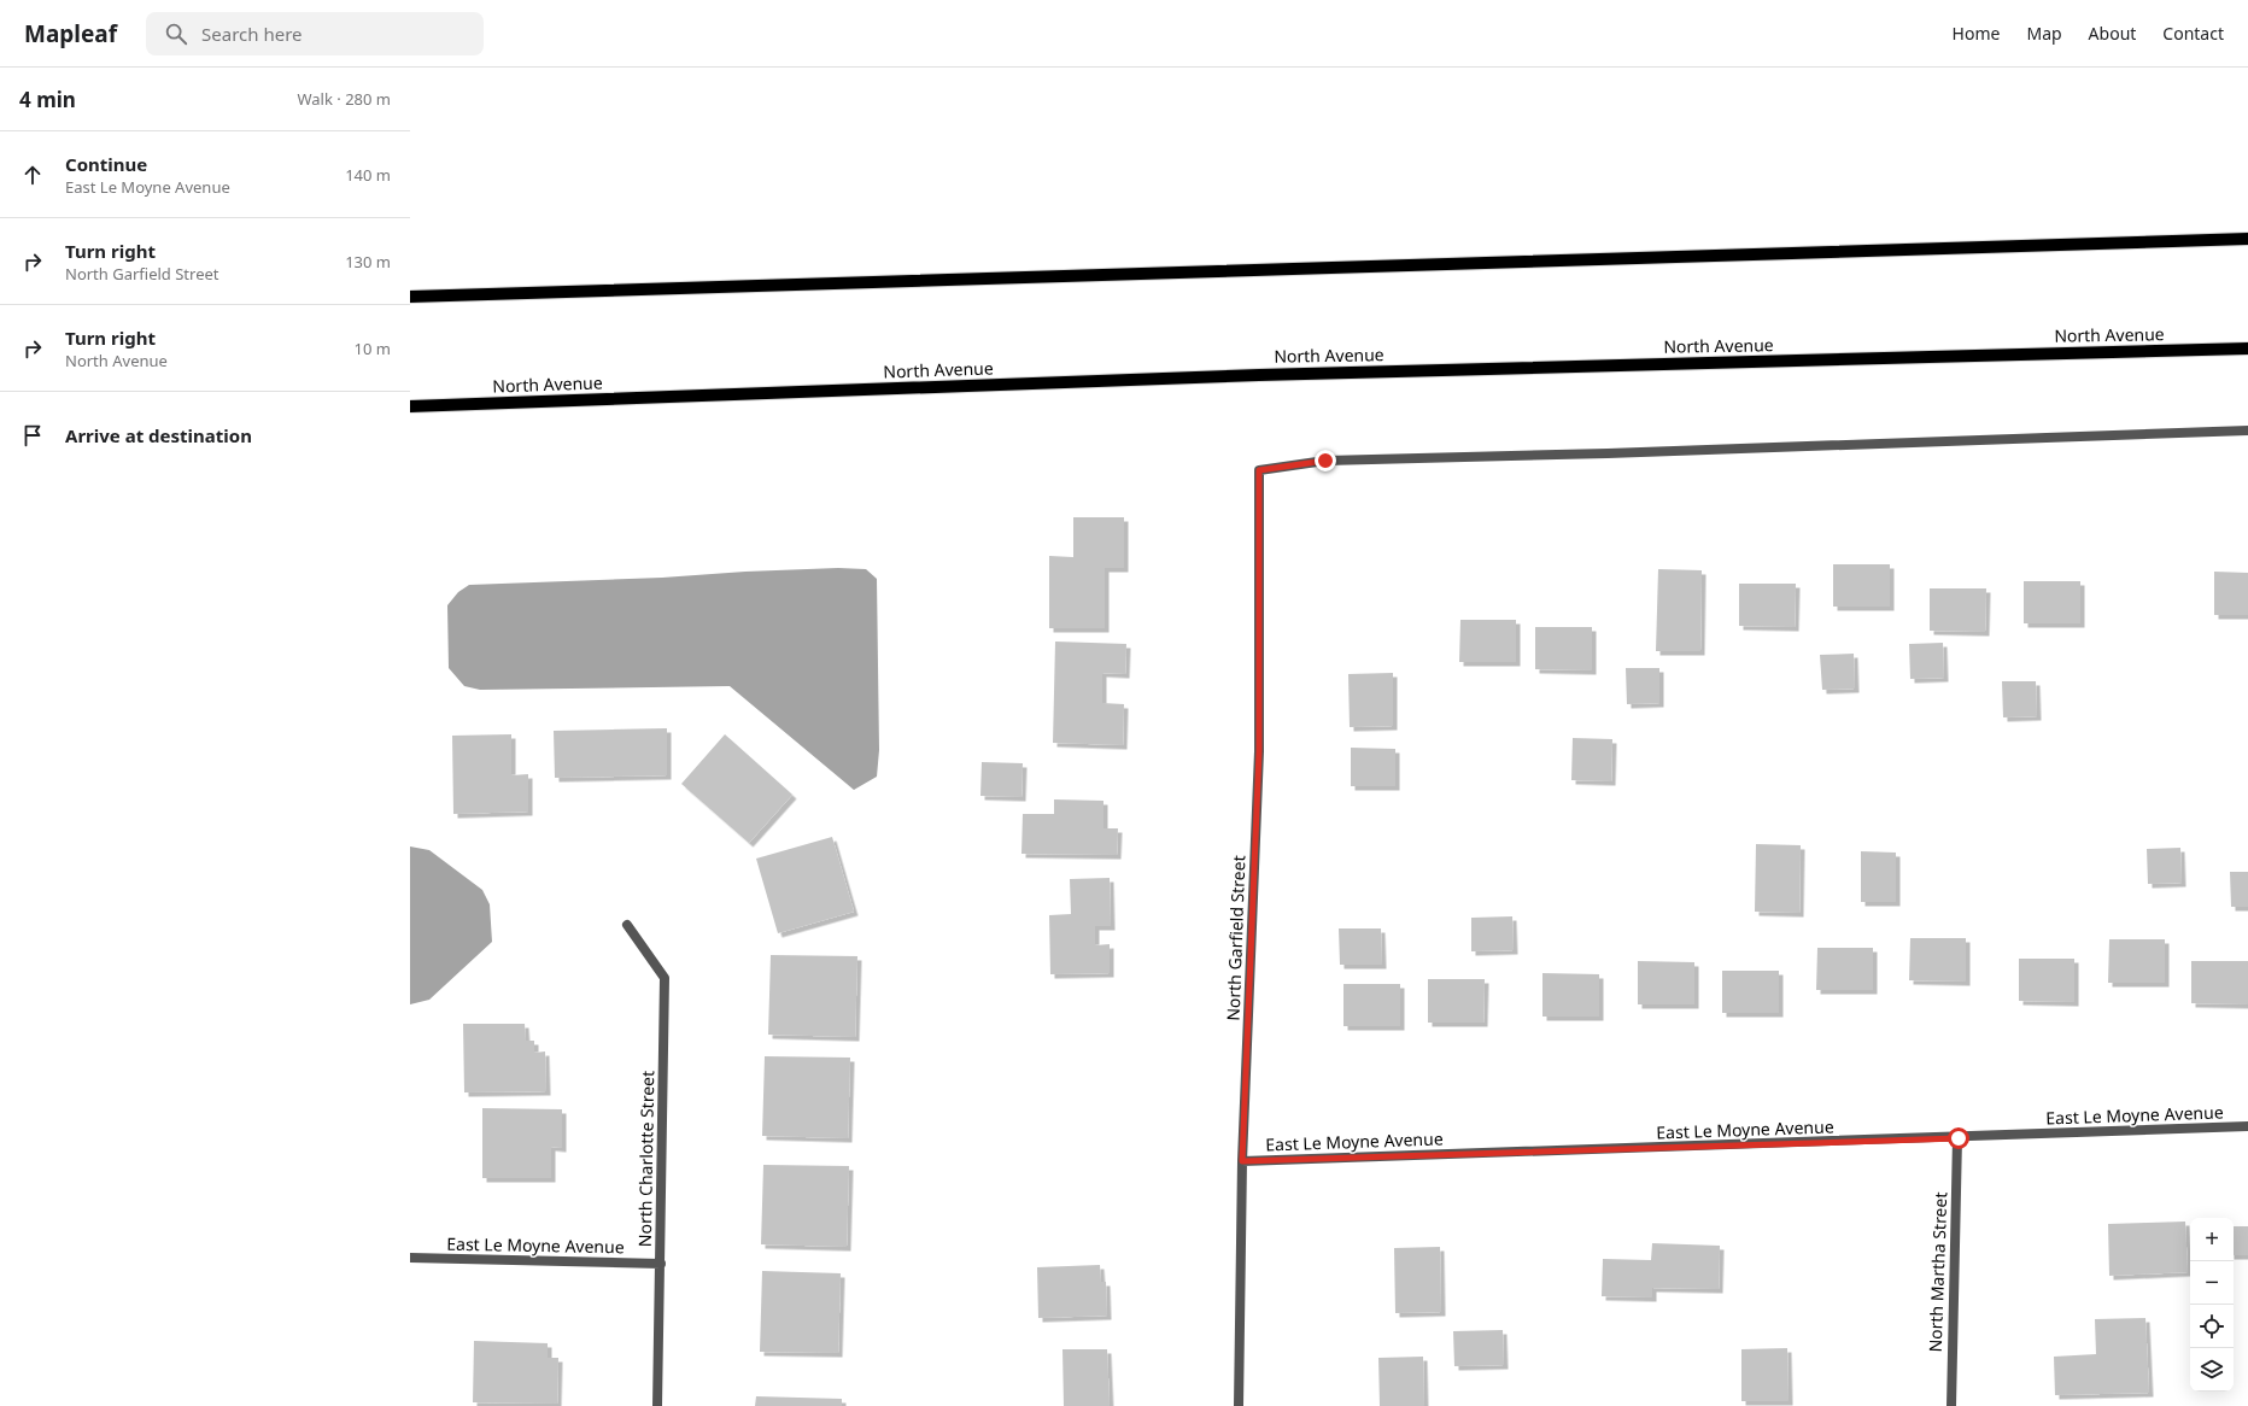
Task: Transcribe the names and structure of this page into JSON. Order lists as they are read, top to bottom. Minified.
{"streets":{"main road":["North Avenue"],"street":["North Garfield Street","East Le Moyne Avenue","North Charlotte Street","North Martha Street"]},"crossings":[["North Garfield Street","East Le Moyne Avenue"],["East Le Moyne Avenue","North Charlotte Street"],["East Le Moyne Avenue","North Martha Street"]],"page":{"header":"Mapleaf","search":"Search here","nav":["Home","Map","About","Contact"],"heading":["4 min","Walk · 280 m"],"list":[["Continue","East Le Moyne Avenue","140 m"],["Turn right","North Garfield Street","130 m"],["Turn right","North Avenue","10 m"],"Arrive at destination"],"map_buttons":["+","−"]}}
